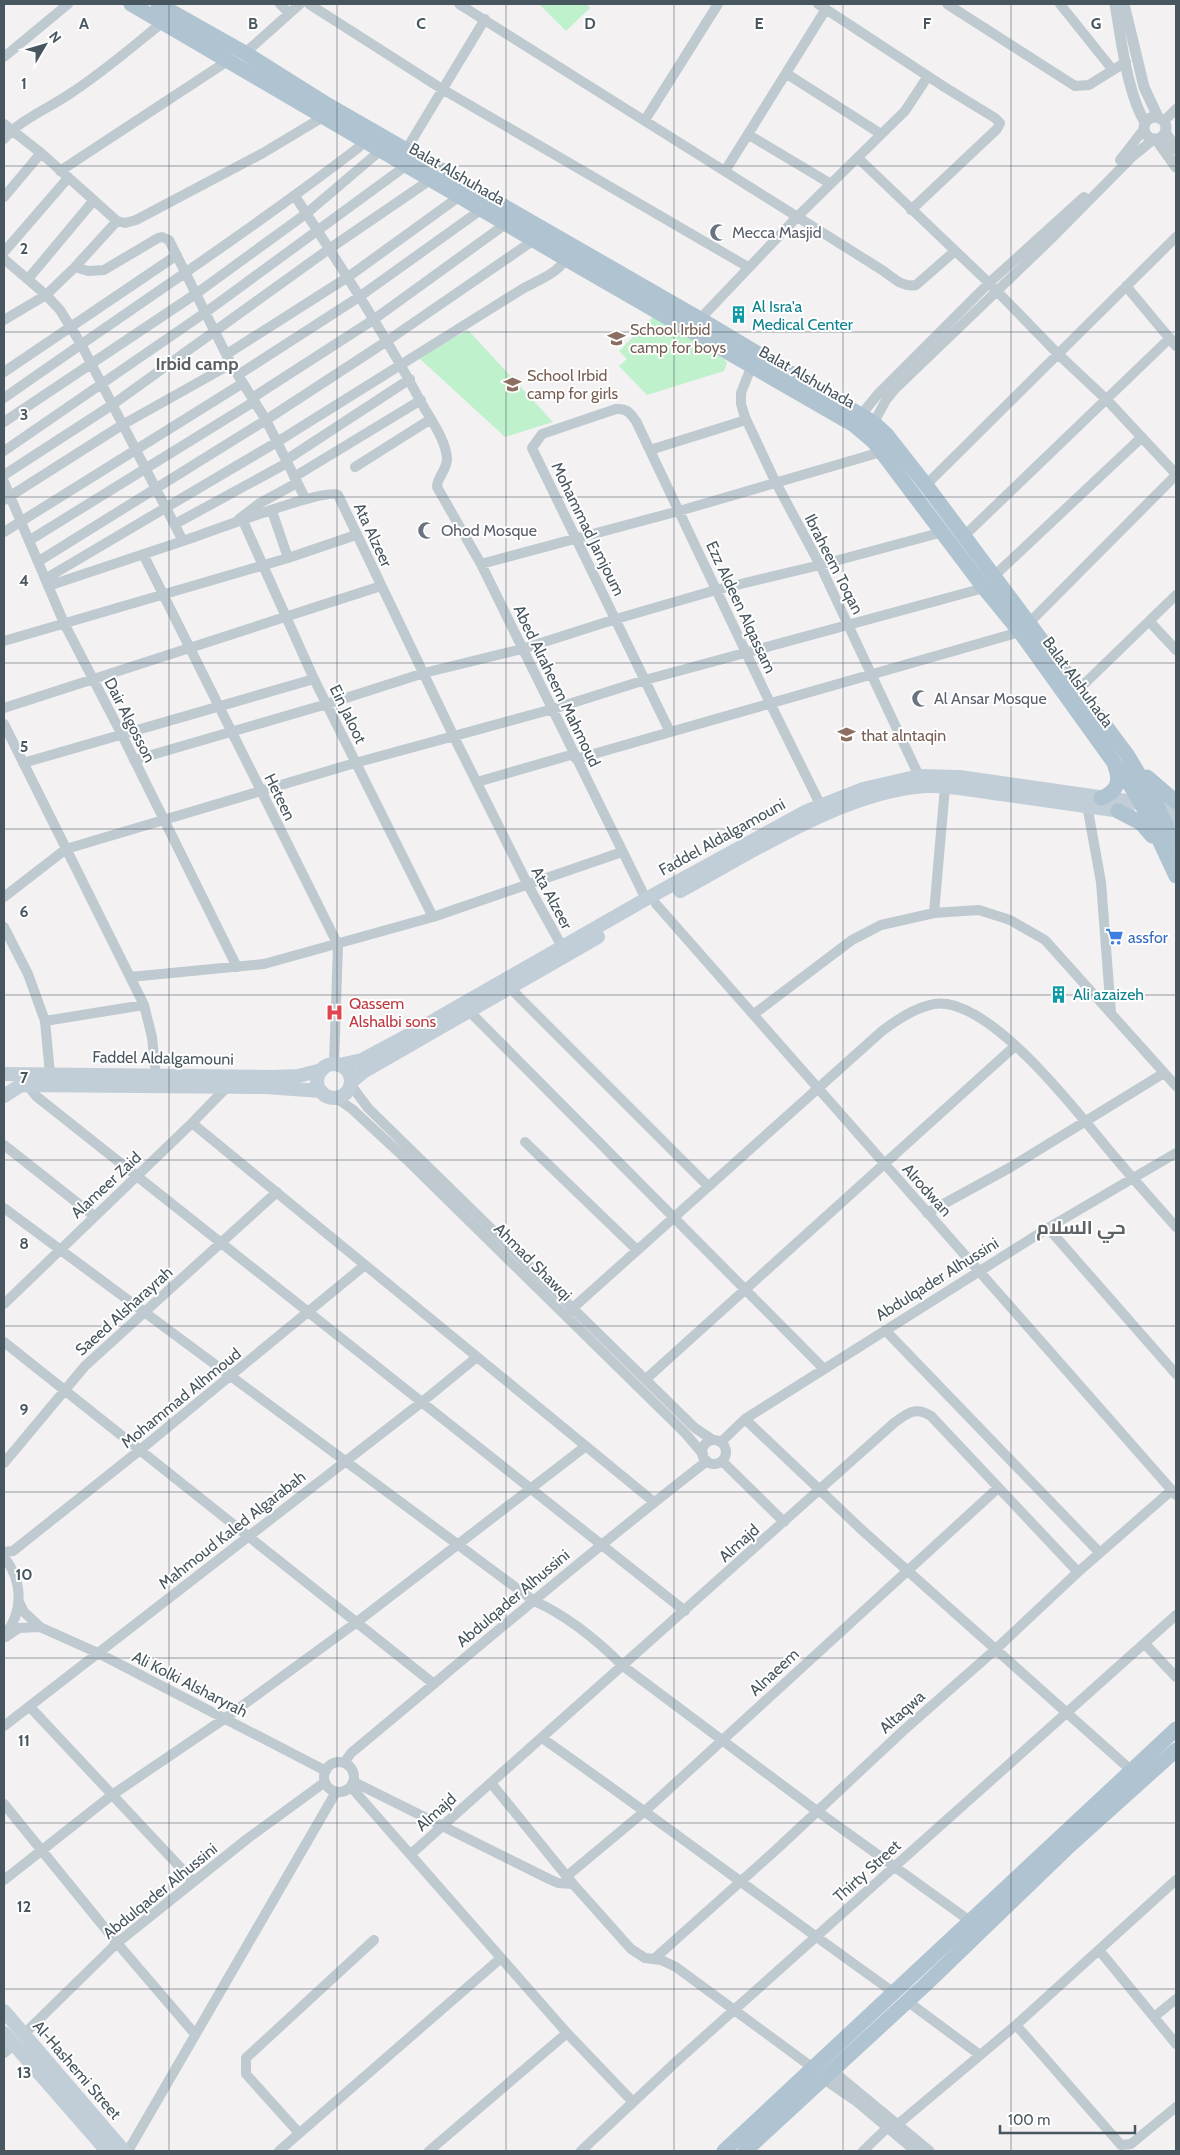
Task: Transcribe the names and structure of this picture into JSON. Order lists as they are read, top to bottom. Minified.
{"streets":{"main road":["Balat Alshuhada","Faddel Aldalgamouni","Al-Hashemi Street"],"street":["Mohammad Jamjoum","Ata Alzeer","Ibraheem Toqan","Ezz Aldeen Alqassam","Abed Alraheem Mahmoud","Ein Jaloot","Dair Algosson","Heteen","Alameer Zaid","Alrodwan","Ahmad Shawqi","Abdulqader Alhussini","Saeed Alsharayrah","Mohammad Alhmoud","Mahmoud Kaled Algarabah","Almajd","Alnaeem","Ali Kolki Alsharyrah","Altaqwa","Thirty Street"]},"crossings":[["Balat Alshuhada","Ibraheem Toqan"],["Balat Alshuhada","Faddel Aldalgamouni"],["Mohammad Jamjoum","Ezz Aldeen Alqassam"],["Ata Alzeer","Faddel Aldalgamouni"],["Ibraheem Toqan","Faddel Aldalgamouni"],["Ezz Aldeen Alqassam","Faddel Aldalgamouni"],["Abed Alraheem Mahmoud","Faddel Aldalgamouni"],["Abed Alraheem Mahmoud","Alrodwan"],["Heteen","Faddel Aldalgamouni"],["Heteen","Ahmad Shawqi"],["Faddel Aldalgamouni","Alrodwan"],["Faddel Aldalgamouni","Ahmad Shawqi"],["Alrodwan","Abdulqader Alhussini"],["Alrodwan","Altaqwa"],["Ahmad Shawqi","Abdulqader Alhussini"],["Abdulqader Alhussini","Ali Kolki Alsharyrah"],["Abdulqader Alhussini","Al-Hashemi Street"],["Mohammad Alhmoud","Ali Kolki Alsharyrah"],["Mahmoud Kaled Algarabah","Ali Kolki Alsharyrah"],["Almajd","Alnaeem"],["Almajd","Altaqwa"]],"districts":["Irbid camp","حي السلام"],"places":{"mosque":["Mecca Masjid","Ohod Mosque","Al Ansar Mosque"],"building":["Al Isra'a Medical Center","Ali azaizeh"],"school or university":["School Irbid camp for boys","School Irbid camp for girls","that alntaqin"],"supermarket":["assfor"],"hospital":["Qassem Alshalbi sons"]},"scale_bar":"100 m","north":"top right","grid":{"columns":["A","B","C","D","E","F","G"],"rows":["1","2","3","4","5","6","7","8","9","10","11","12","13"]}}
